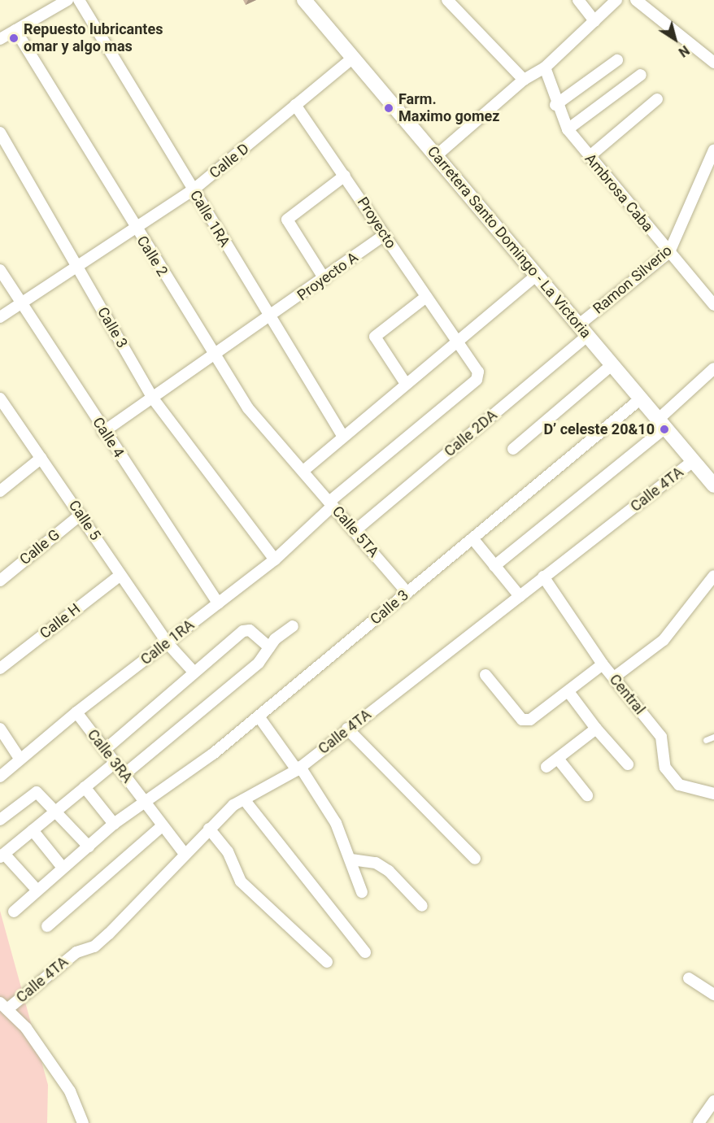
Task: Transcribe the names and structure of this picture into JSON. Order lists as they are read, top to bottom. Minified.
{"streets":{"main road":["Carretera Santo Domingo - La Victoria"],"street":["Calle D","Ambrosa Caba","Calle 1RA","Proyecto","Calle 2","Proyecto A","Ramon Silverio","Calle 3","Calle 2DA","Calle 4","Calle 4TA","Calle 5","Calle 5TA","Calle G","Calle H","Central","Calle 3RA"]},"crossings":[["Calle D","Calle 1RA"],["Calle D","Proyecto"],["Calle D","Carretera Santo Domingo - La Victoria"],["Calle D","Calle 2"],["Calle D","Calle 3"],["Calle D","Calle 4"],["Ambrosa Caba","Ramon Silverio"],["Calle 1RA","Proyecto"],["Calle 1RA","Proyecto A"],["Calle 1RA","Calle 3"],["Calle 1RA","Calle 4"],["Calle 1RA","Calle 5"],["Calle 1RA","Calle 5TA"],["Calle 1RA","Calle 3RA"],["Proyecto","Proyecto A"],["Proyecto","Calle 5TA"],["Carretera Santo Domingo - La Victoria","Ramon Silverio"],["Carretera Santo Domingo - La Victoria","Calle 3"],["Carretera Santo Domingo - La Victoria","Calle 2DA"],["Carretera Santo Domingo - La Victoria","Calle 4TA"],["Calle 2","Proyecto A"],["Calle 2","Calle 5TA"],["Proyecto A","Calle 3"],["Proyecto A","Calle 4"],["Ramon Silverio","Calle 2DA"],["Calle 3","Calle 5TA"],["Calle 3","Calle 3RA"],["Calle 2DA","Calle 5TA"],["Calle 4TA","Central"],["Calle 4TA","Calle 3RA"],["Calle 5","Calle G"],["Calle 5","Calle H"]],"places":["Repuesto lubricantes omar y algo mas","Farm. Maximo gomez","D’ celeste 20&10"],"north":"bottom right"}
